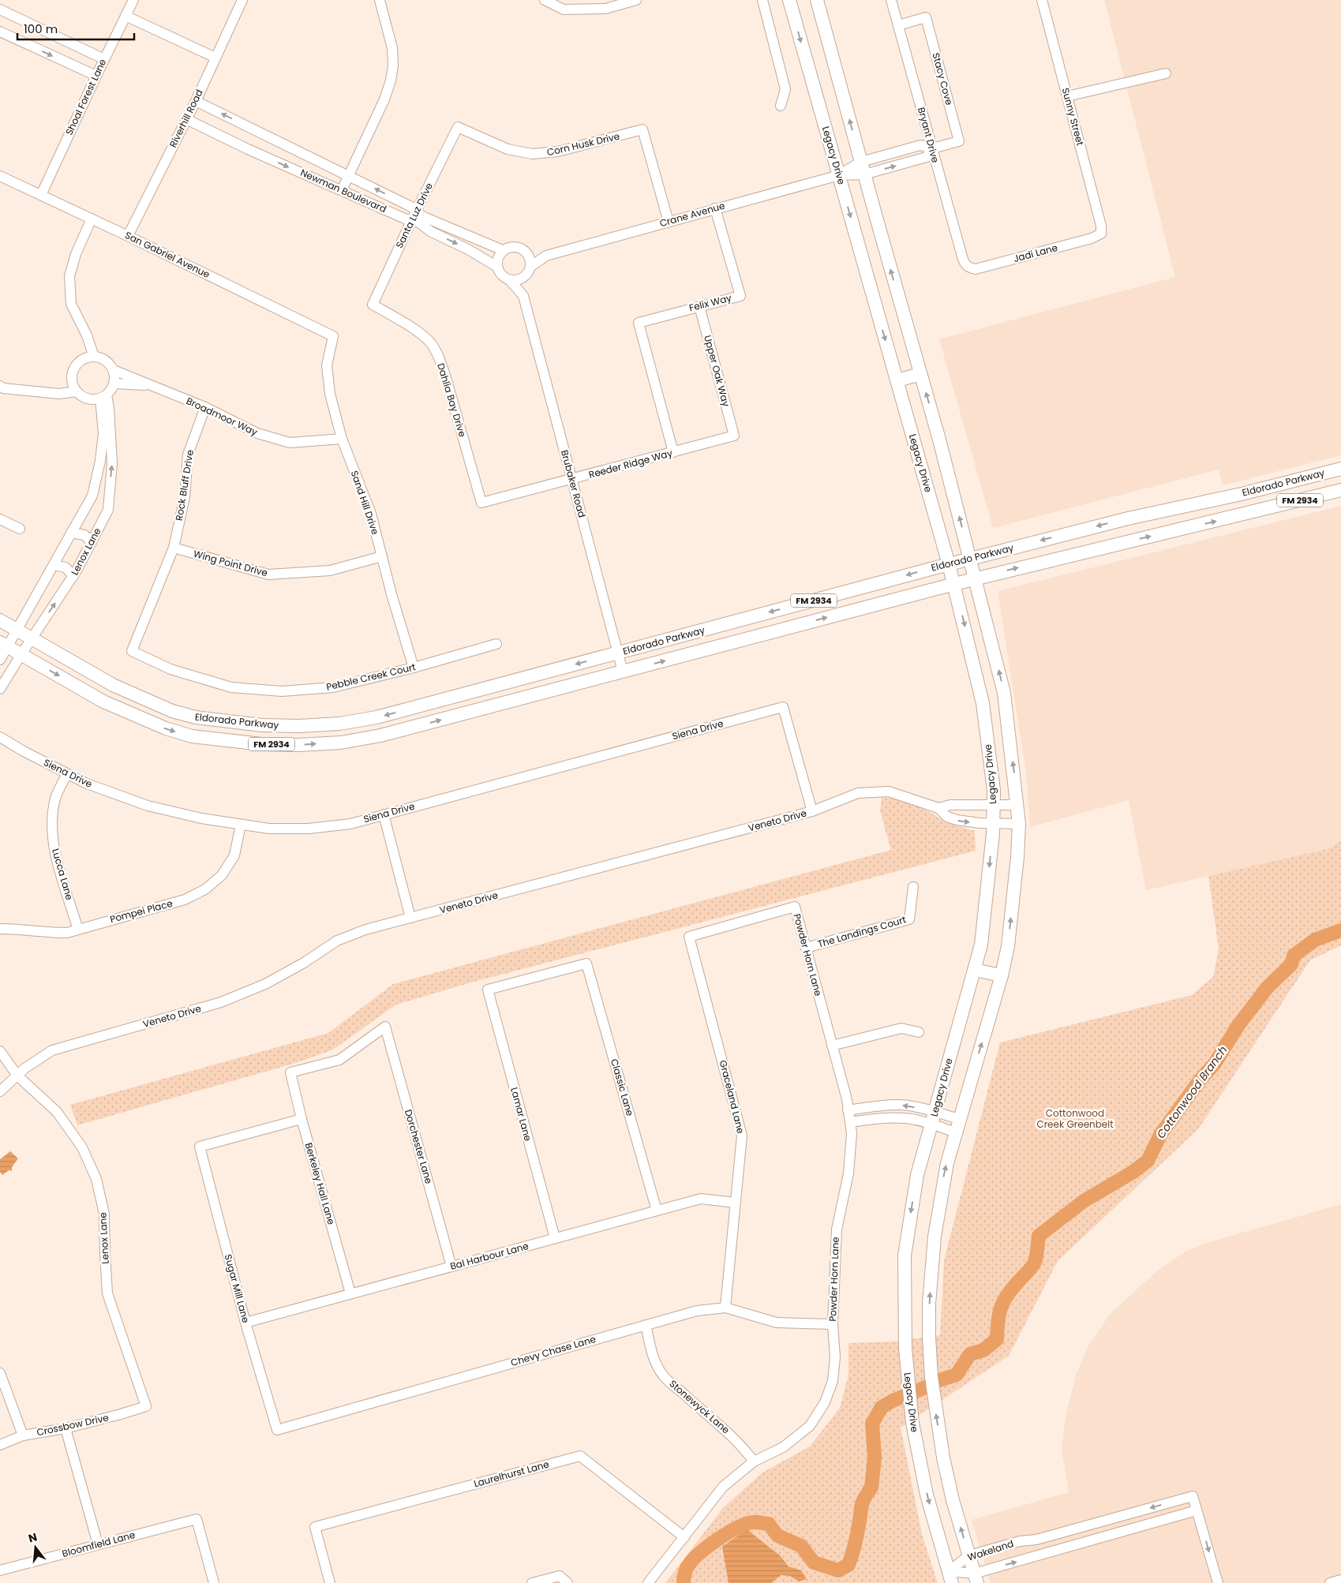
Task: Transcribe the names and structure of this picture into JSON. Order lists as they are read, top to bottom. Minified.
{"streets":{"main road":["Legacy Drive","Eldorado Parkway","FM 2934"],"street":["Stacy Cove","Shoal Forest Lane","Sunny Street","Riverhill Road","Bryant Drive","Corn Husk Drive","Newman Boulevard","Crane Avenue","Santa Luz Drive","Jadi Lane","San Gabriel Avenue","Felix Way","Upper Oak Way","Dahlia Bay Drive","Broadmoor Way","Reeder Ridge Way","Brubaker Road","Rock Bluff Drive","Sand Hill Drive","Lenox Lane","Wing Point Drive","Pebble Creek Court","Siena Drive","Veneto Drive","Lucca Lane","Pompei Place","The Landings Court","Powder Horn Lane","Classic Lane","Graceland Lane","Lamar Lane","Dorchester Lane","Berkeley Hall Lane","Bal Harbour Lane","Sugar Mill Lane","Chevy Chase Lane","Stonewyck Lane","Crossbow Drive","Laurelhurst Lane","Bloomfield Lane","Wakeland"]},"crossings":[["Stacy Cove","Bryant Drive"],["Stacy Cove","Crane Avenue"],["Shoal Forest Lane","San Gabriel Avenue"],["Sunny Street","Jadi Lane"],["Riverhill Road","Newman Boulevard"],["Riverhill Road","San Gabriel Avenue"],["Bryant Drive","Crane Avenue"],["Bryant Drive","Jadi Lane"],["Corn Husk Drive","Crane Avenue"],["Corn Husk Drive","Santa Luz Drive"],["Legacy Drive","Crane Avenue"],["Legacy Drive","Eldorado Parkway"],["Legacy Drive","Veneto Drive"],["Legacy Drive","Wakeland"],["Newman Boulevard","Crane Avenue"],["Newman Boulevard","Santa Luz Drive"],["Newman Boulevard","Brubaker Road"],["Crane Avenue","Felix Way"],["Crane Avenue","Brubaker Road"],["Santa Luz Drive","Dahlia Bay Drive"],["San Gabriel Avenue","Sand Hill Drive"],["Felix Way","Upper Oak Way"],["Felix Way","Reeder Ridge Way"],["Upper Oak Way","Reeder Ridge Way"],["Dahlia Bay Drive","Reeder Ridge Way"],["Broadmoor Way","Rock Bluff Drive"],["Broadmoor Way","Sand Hill Drive"],["Broadmoor Way","Lenox Lane"],["Reeder Ridge Way","Brubaker Road"],["Eldorado Parkway","Brubaker Road"],["Eldorado Parkway","Lenox Lane"],["Rock Bluff Drive","Wing Point Drive"],["Rock Bluff Drive","Pebble Creek Court"],["Sand Hill Drive","Wing Point Drive"],["Sand Hill Drive","Pebble Creek Court"],["Lenox Lane","Veneto Drive"],["Lenox Lane","Crossbow Drive"],["Siena Drive","Veneto Drive"],["Siena Drive","Lucca Lane"],["Siena Drive","Pompei Place"],["Lucca Lane","Pompei Place"],["The Landings Court","Powder Horn Lane"],["Powder Horn Lane","Graceland Lane"],["Powder Horn Lane","Chevy Chase Lane"],["Powder Horn Lane","Stonewyck Lane"],["Powder Horn Lane","Laurelhurst Lane"],["Classic Lane","Lamar Lane"],["Classic Lane","Bal Harbour Lane"],["Graceland Lane","Bal Harbour Lane"],["Graceland Lane","Chevy Chase Lane"],["Lamar Lane","Bal Harbour Lane"],["Dorchester Lane","Berkeley Hall Lane"],["Dorchester Lane","Bal Harbour Lane"],["Berkeley Hall Lane","Bal Harbour Lane"],["Berkeley Hall Lane","Sugar Mill Lane"],["Bal Harbour Lane","Sugar Mill Lane"],["Sugar Mill Lane","Chevy Chase Lane"],["Chevy Chase Lane","Stonewyck Lane"]],"water":["Cottonwood Branch"],"parks":["Cottonwood Creek Greenbelt"],"scale_bar":"100 m","north":"top"}
